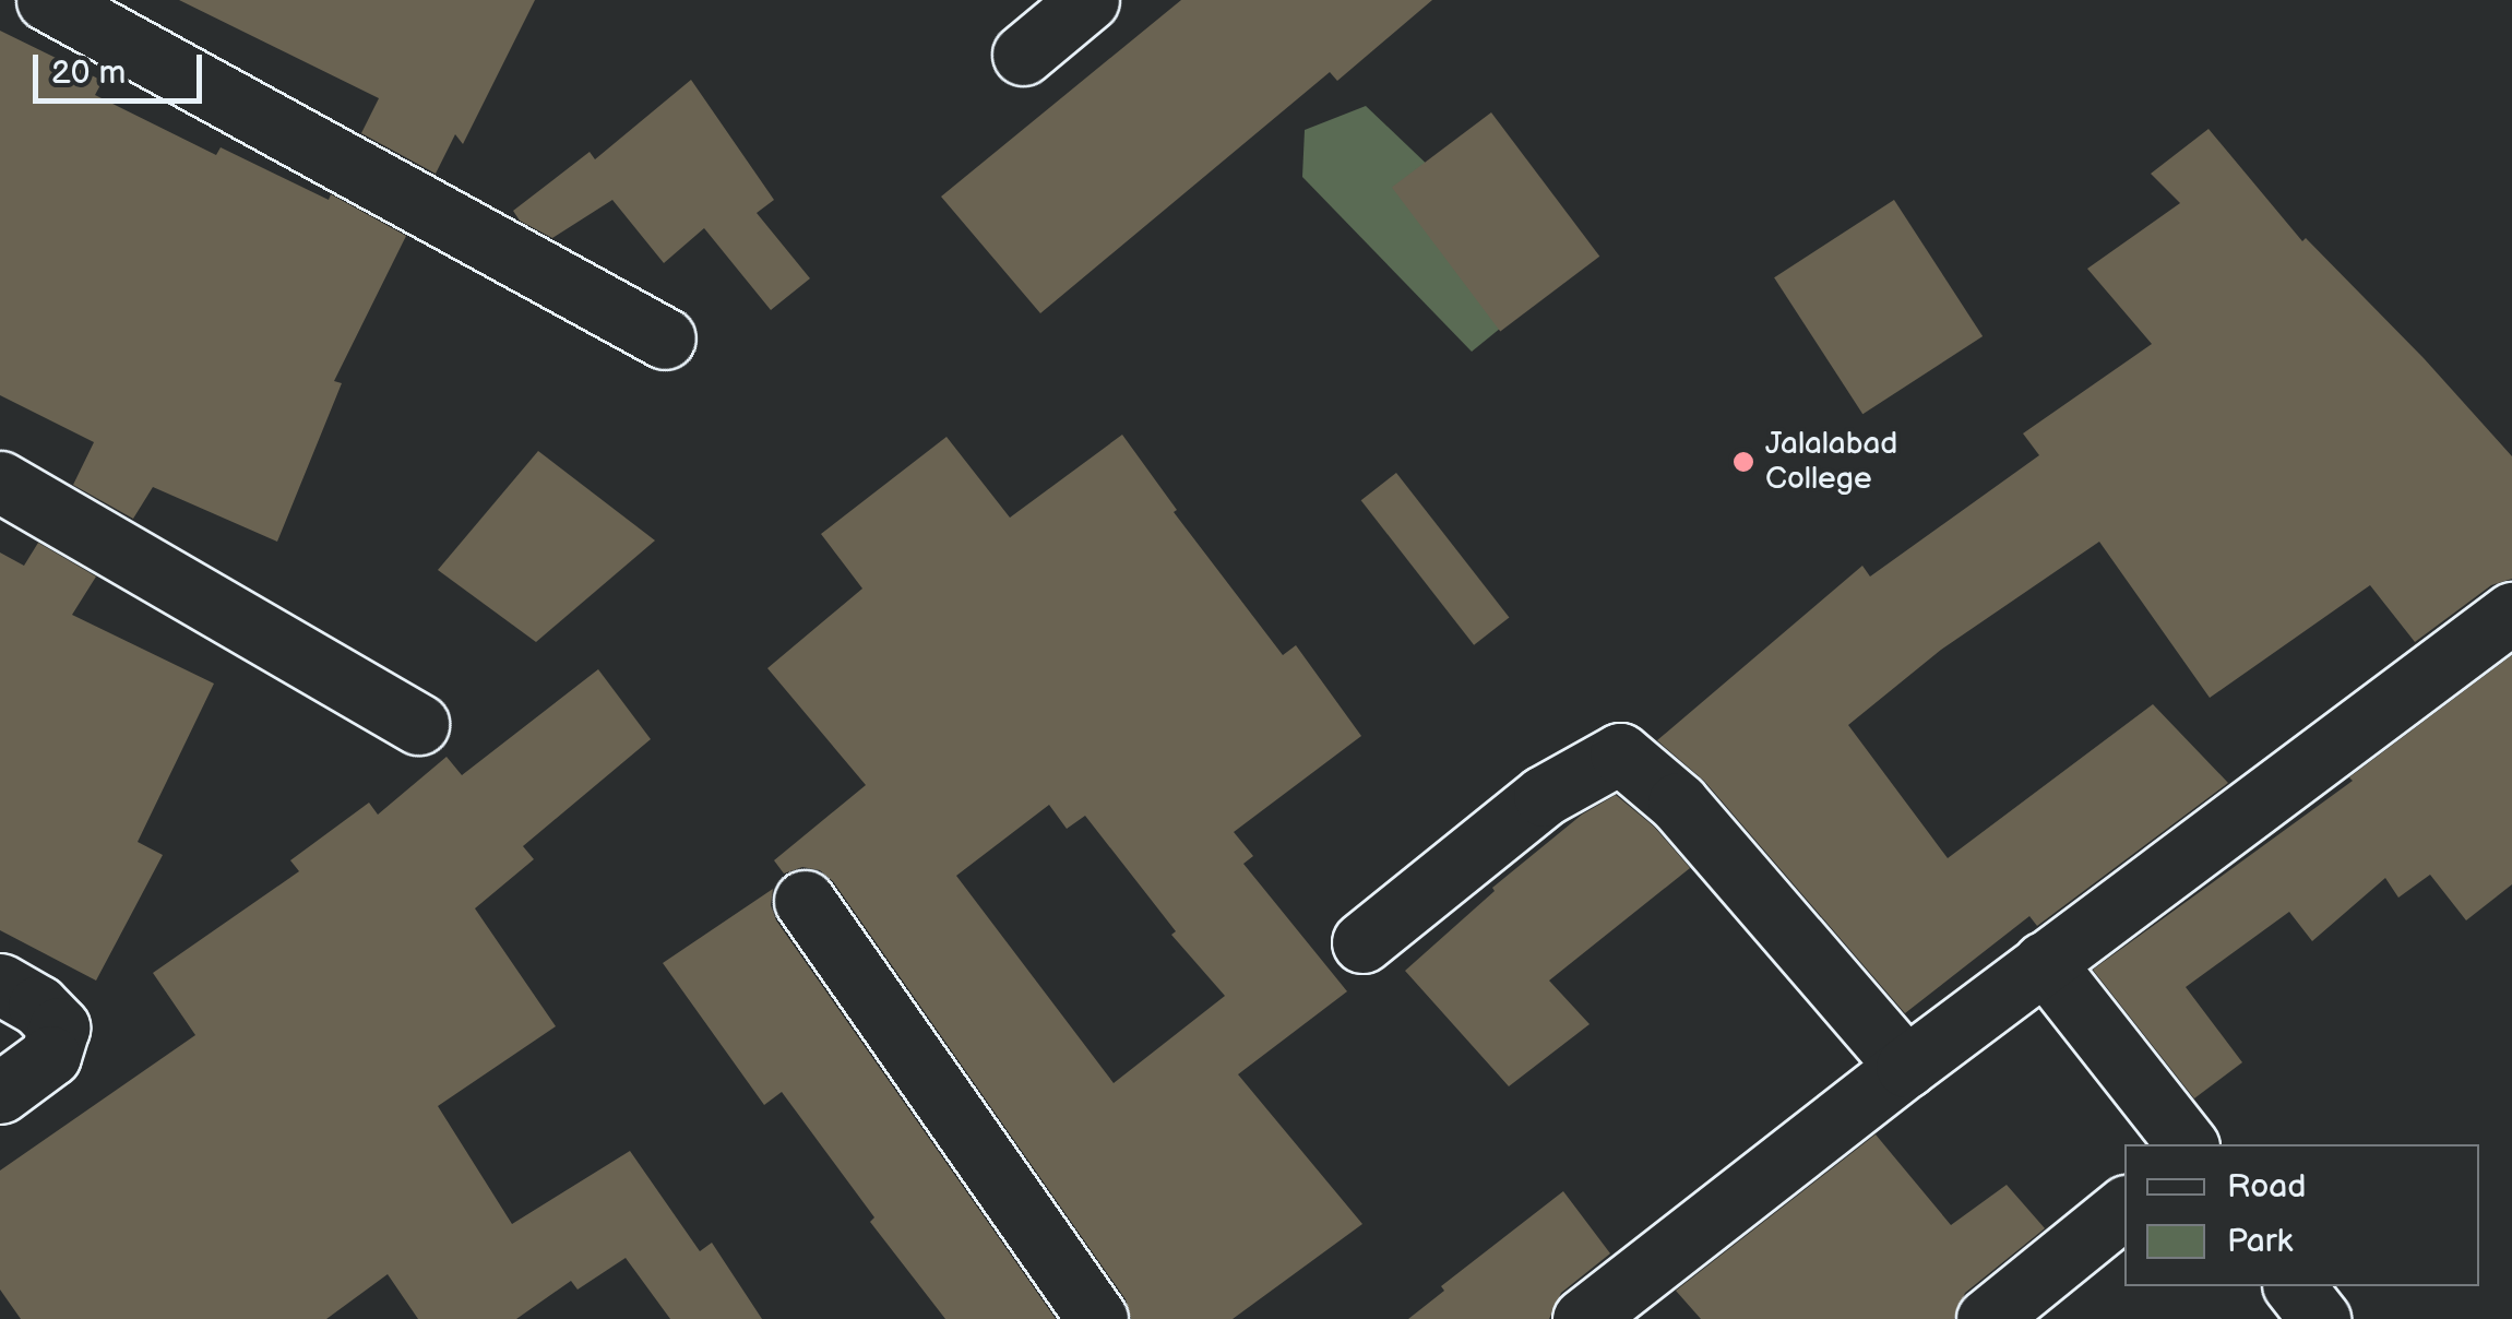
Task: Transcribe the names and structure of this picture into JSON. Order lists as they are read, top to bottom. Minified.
{"places":["Jalalabad College"],"legend":["Road","Park"],"scale_bar":"20 m"}
